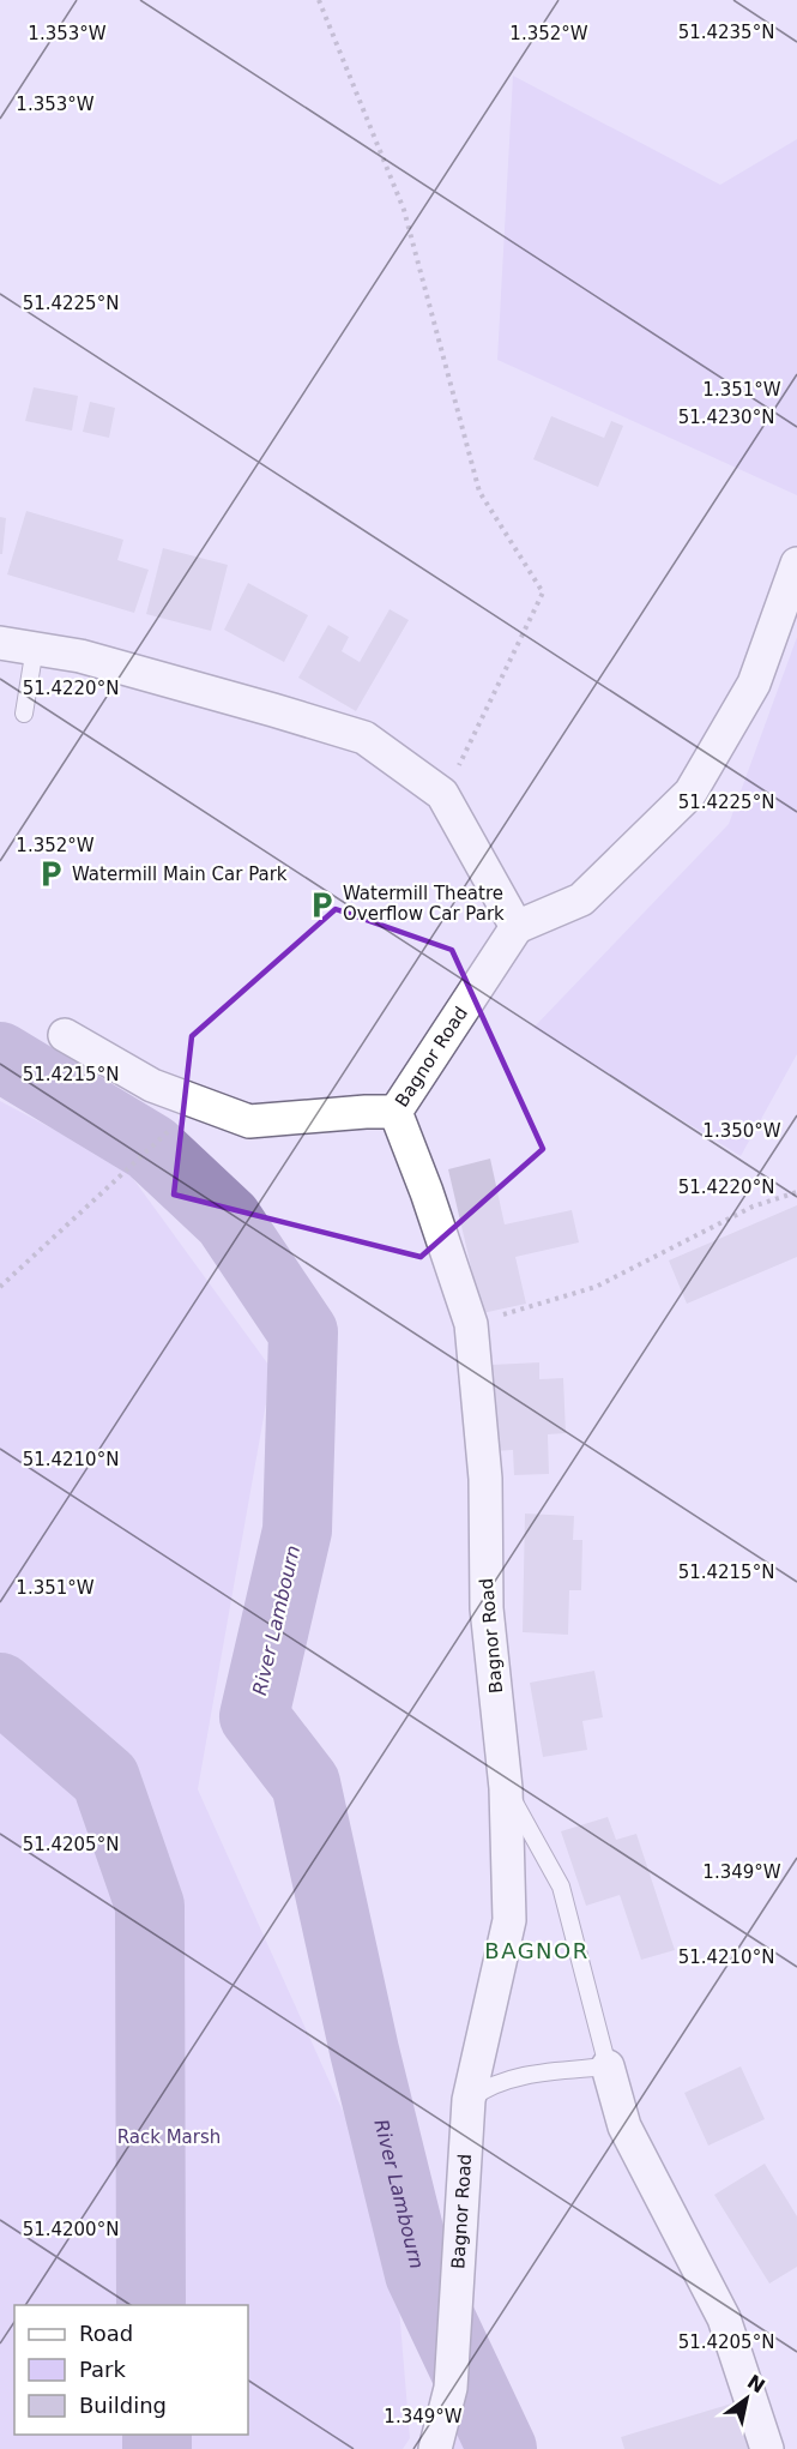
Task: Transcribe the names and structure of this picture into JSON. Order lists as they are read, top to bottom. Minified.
{"streets":{"street":["Bagnor Road"]},"districts":["BAGNOR"],"water":["River Lambourn"],"parks":["Rack Marsh"],"places":{"parking":["Watermill Main Car Park","Watermill Theatre Overflow Car Park"]},"legend":["Road","Park","Building"],"north":"top right","coordinates":["51.4235°N","1.353°W","1.352°W","51.4225°N","1.351°W","51.4230°N","51.4220°N","51.4215°N","1.350°W","51.4210°N","51.4205°N","1.349°W","51.4200°N"]}
